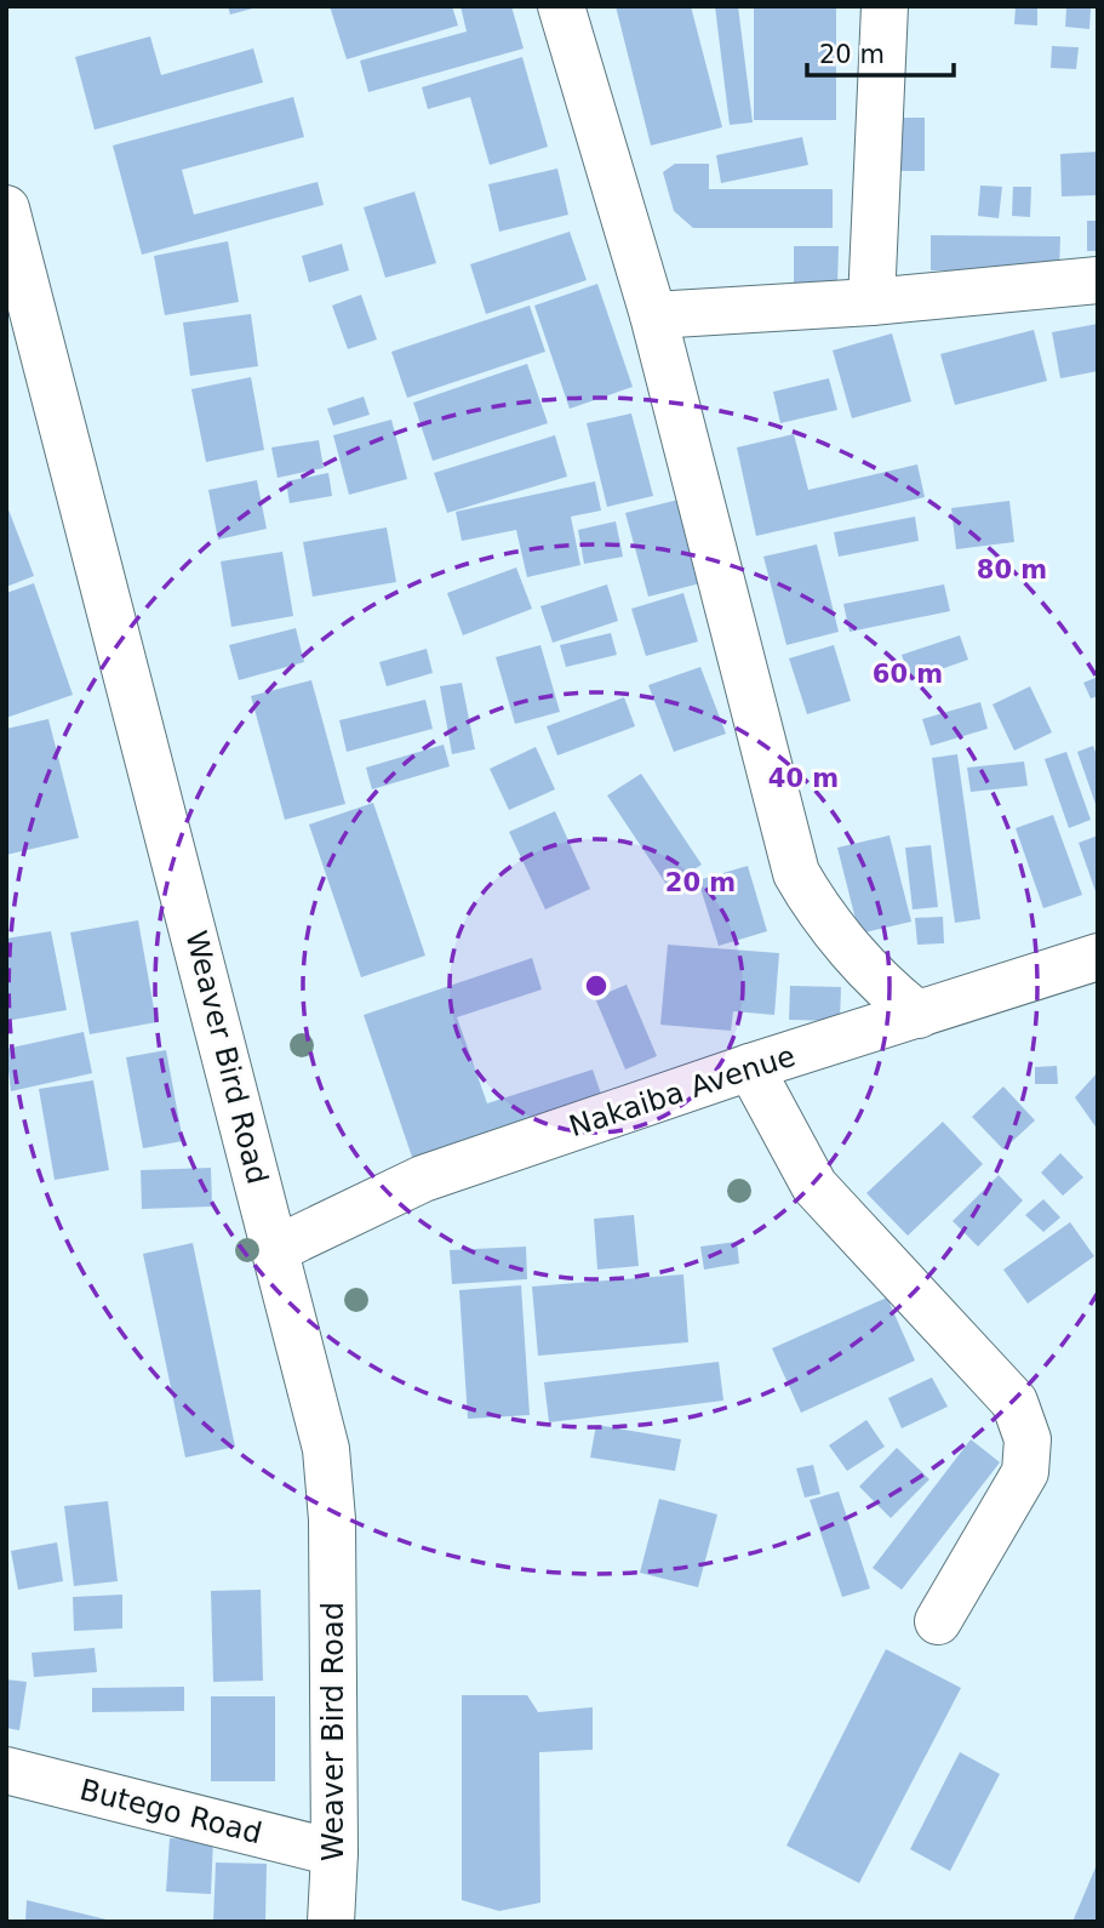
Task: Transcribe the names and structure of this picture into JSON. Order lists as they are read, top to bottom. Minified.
{"streets":{"street":["Weaver Bird Road","Nakaiba Avenue","Butego Road"]},"crossings":[["Weaver Bird Road","Nakaiba Avenue"],["Weaver Bird Road","Butego Road"]],"scale_bar":"20 m","rings":["80 m","60 m","40 m","20 m"]}
